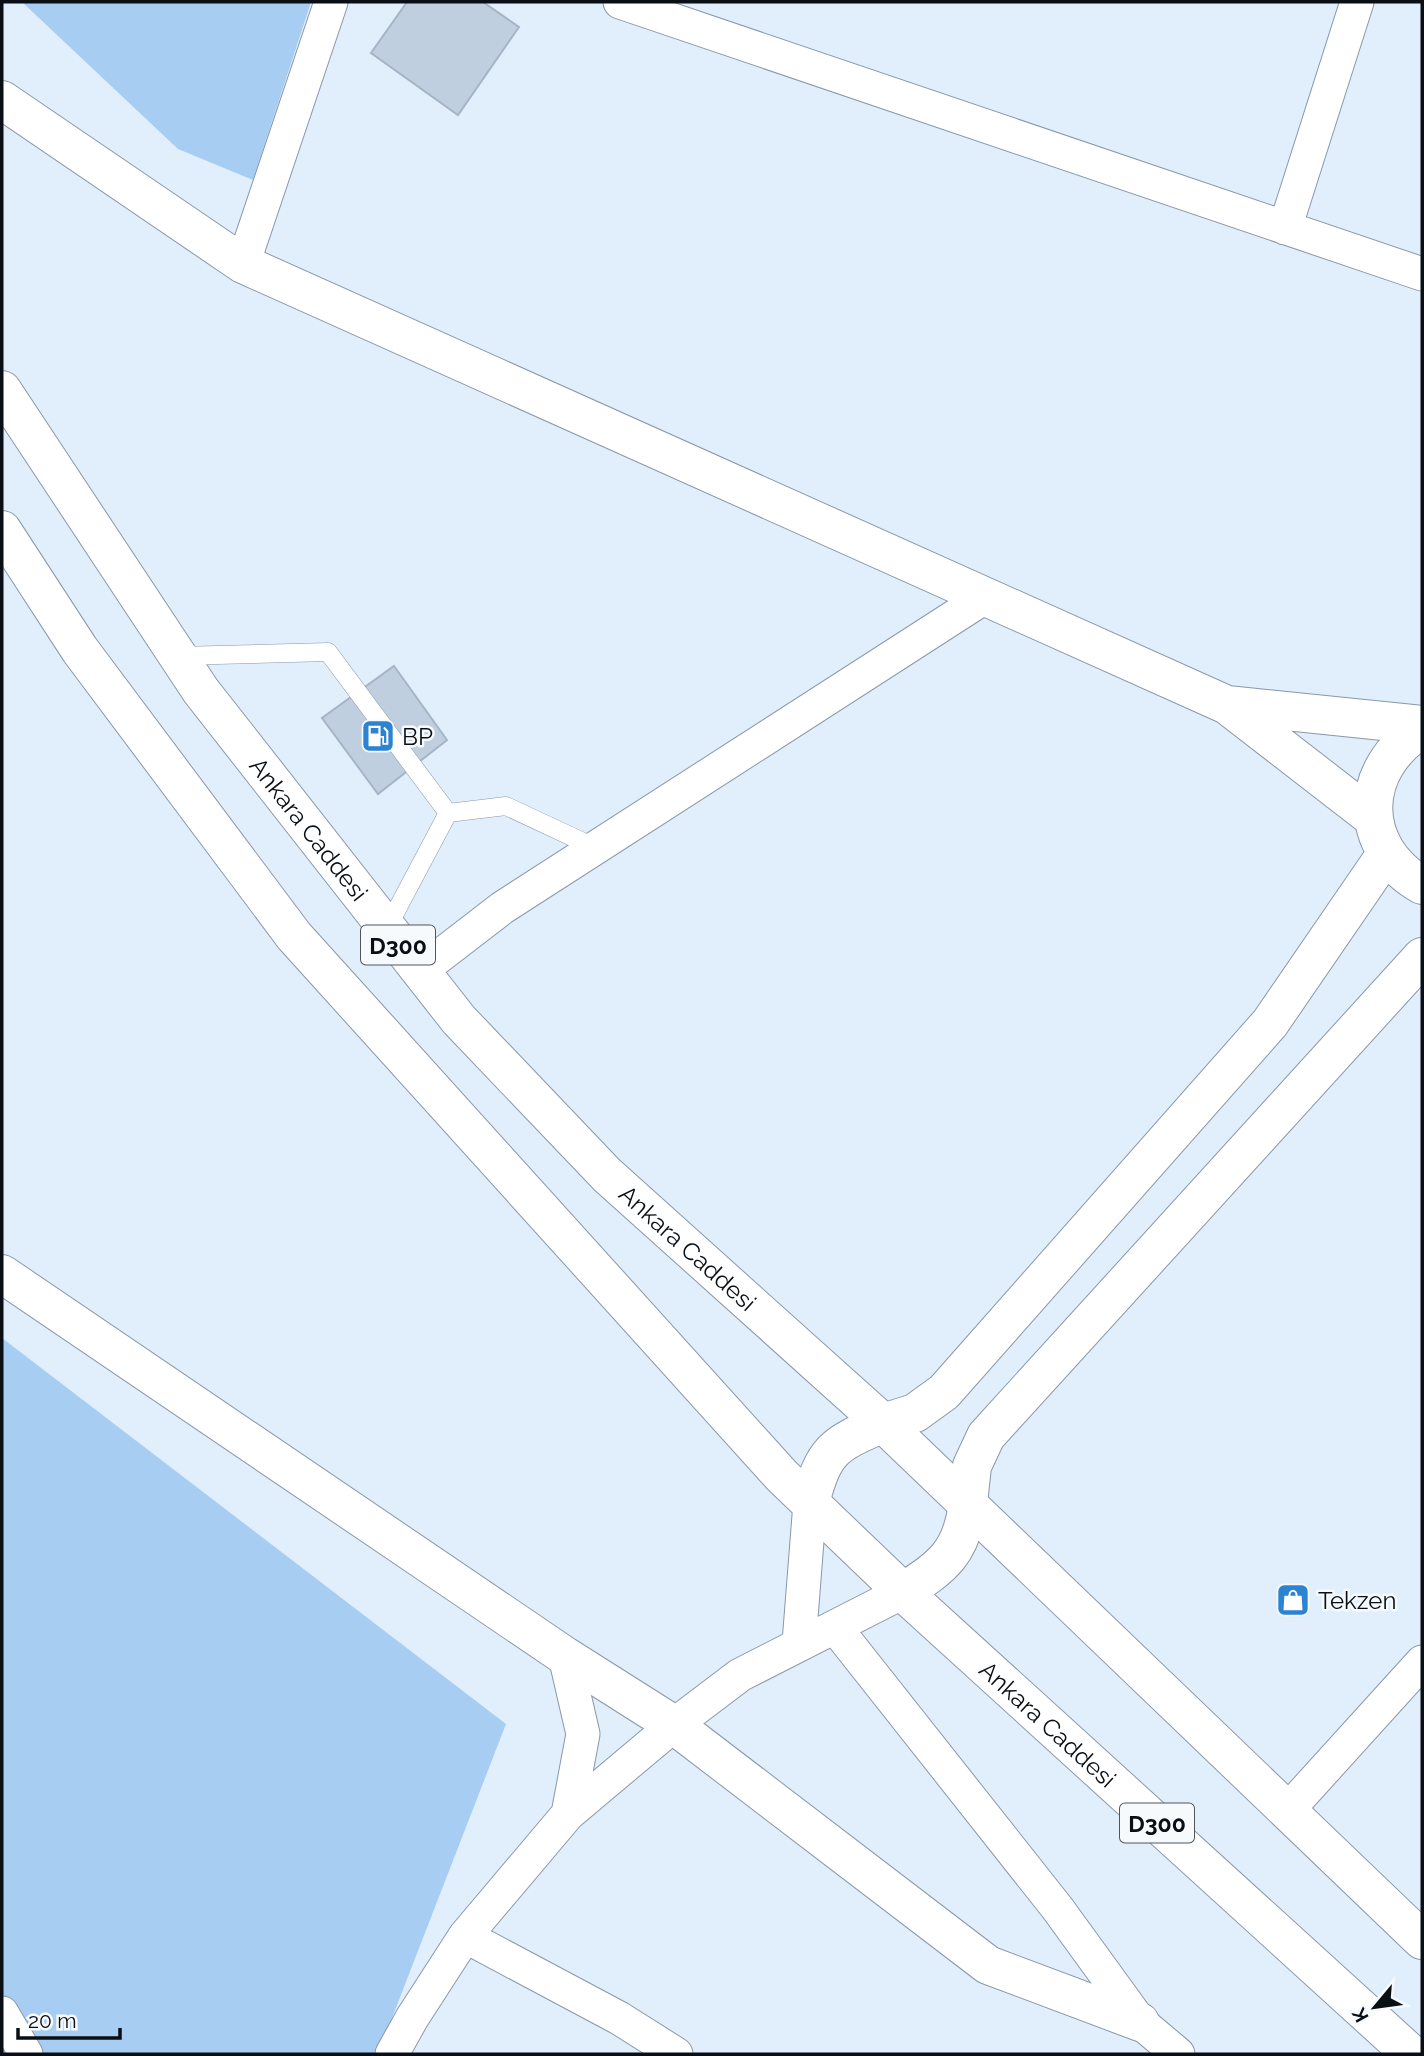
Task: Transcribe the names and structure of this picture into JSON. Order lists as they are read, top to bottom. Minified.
{"streets":{"main road":["Ankara Caddesi","D300"]},"places":{"fuel station":["BP"],"shop":["Tekzen"]},"scale_bar":"20 m","north":"bottom left"}
